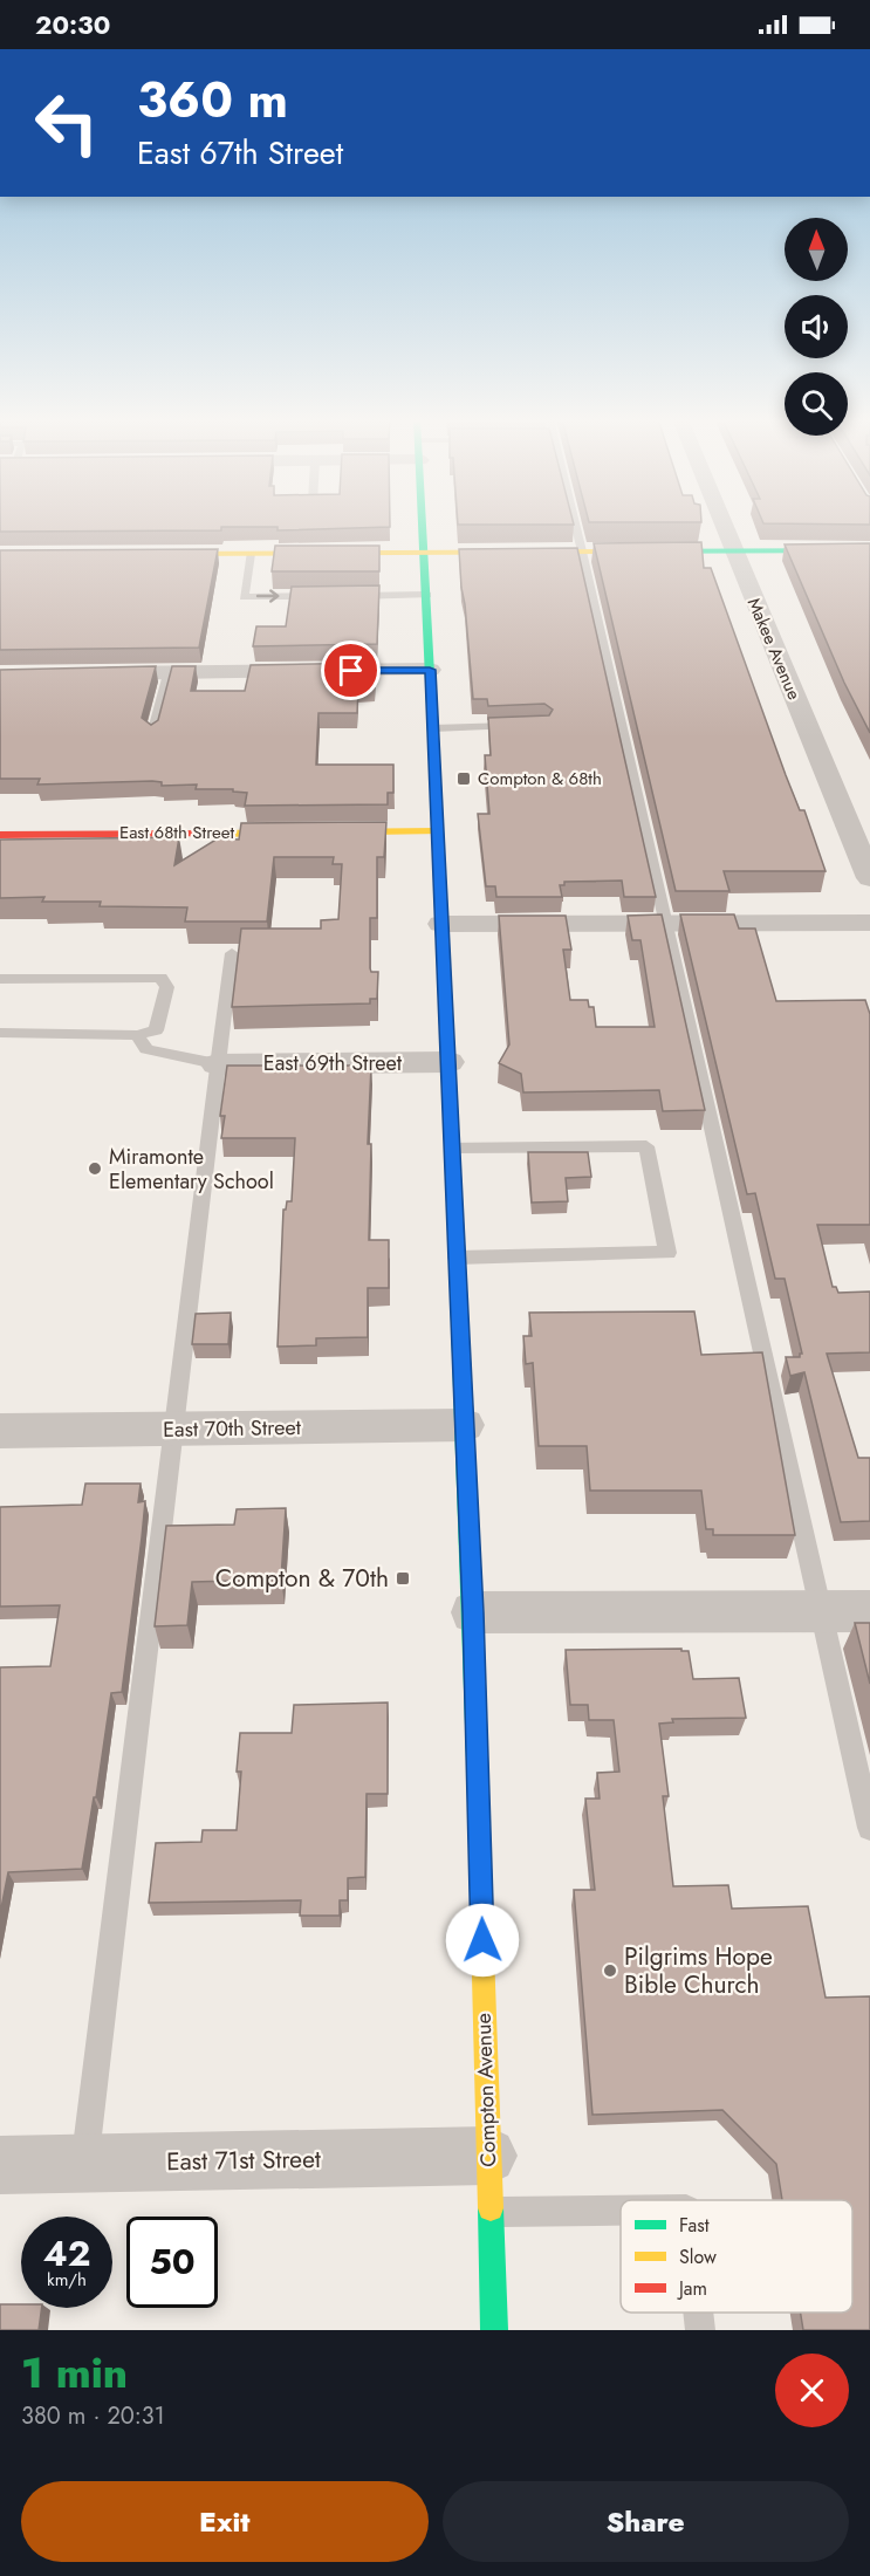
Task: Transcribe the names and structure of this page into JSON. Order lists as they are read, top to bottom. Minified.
{"streets":{"main road":["East 68th Street","Compton Avenue"],"street":["Makee Avenue","East 69th Street","East 70th Street","East 71st Street"]},"crossings":[["East 68th Street","Compton Avenue"],["East 69th Street","Compton Avenue"],["East 70th Street","Compton Avenue"],["Compton Avenue","East 71st Street"]],"places":{"transit":["Compton & 68th","Compton & 70th"],"other":["Miramonte Elementary School","Pilgrims Hope Bible Church"]},"legend":["Fast","Slow","Jam"],"north":"top","page":{"status":"20:30","turn":["360 m","East 67th Street"],"speed":"42 km/h","limit":"50","heading":["1 min","380 m · 20:31"],"buttons":["Exit","Share"]}}
